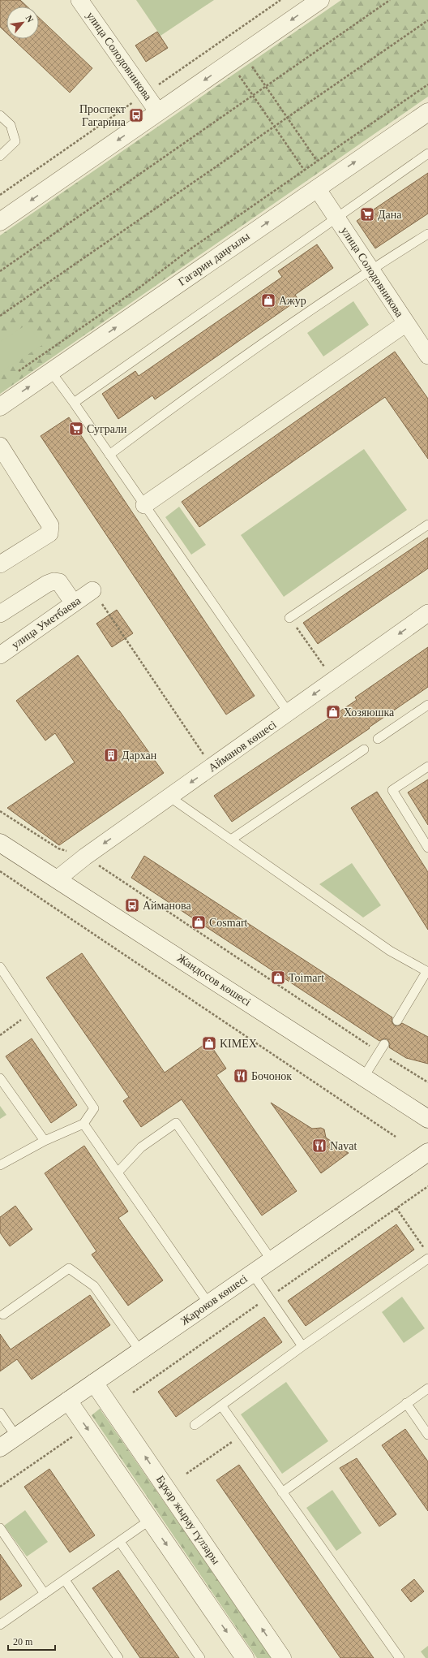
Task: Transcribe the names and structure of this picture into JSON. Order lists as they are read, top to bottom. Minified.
{"streets":{"street":["улица Солодовникова","Гагарин даңғылы","улица Уметбаева","Айманов көшесі","Жандосов көшесі","Жароков көшесі","Бұқар жырау гүлзары"]},"crossings":[["улица Солодовникова","Гагарин даңғылы"],["Айманов көшесі","Жандосов көшесі"],["Жароков көшесі","Бұқар жырау гүлзары"]],"one_way":["Айманов көшесі"],"places":{"bus stop":["Проспект Гагарина","Айманова"],"supermarket":["Дана","Суграли"],"shop":["Ажур","Хозяюшка","Cosmart","Toimart","KIMEX"],"building":["Дархан"],"restaurant":["Бочонок","Navat"]},"scale_bar":"20 m","north":"top right"}
